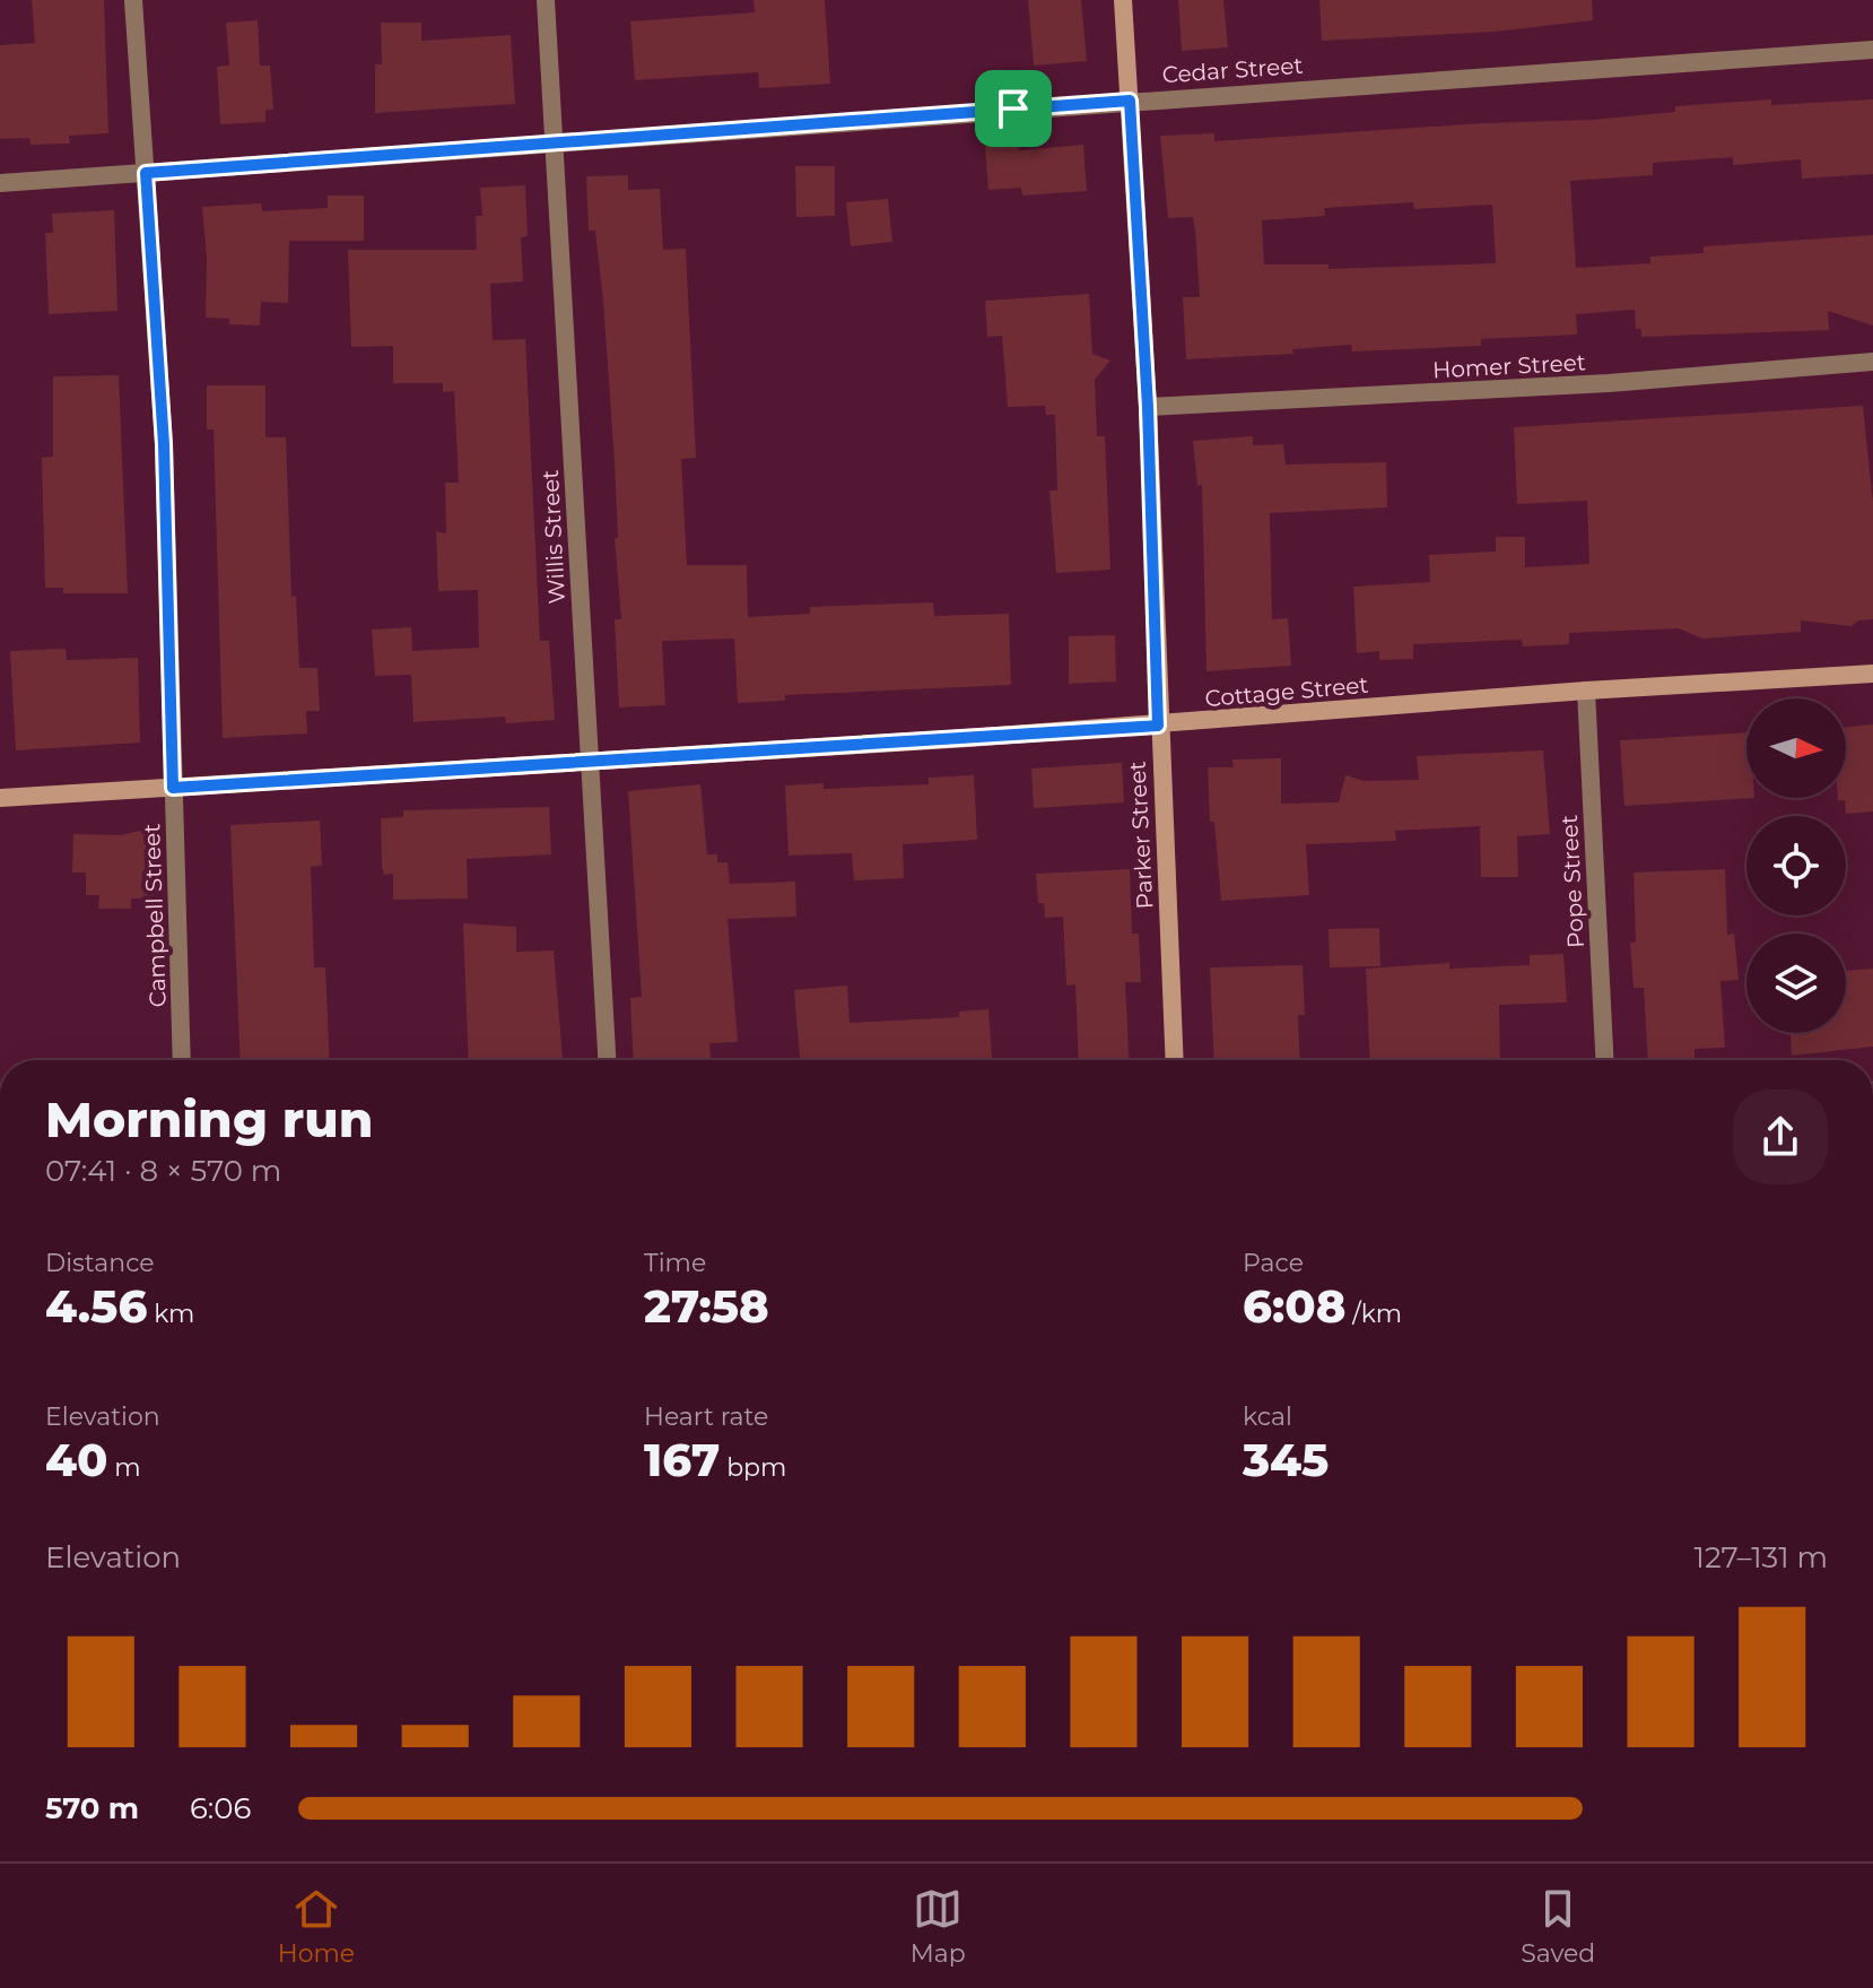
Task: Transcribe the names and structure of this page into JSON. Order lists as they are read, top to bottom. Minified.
{"streets":{"main road":["Cottage Street","Parker Street"],"street":["Cedar Street","Homer Street","Willis Street","Pope Street","Campbell Street"]},"crossings":[["Cedar Street","Willis Street"],["Cedar Street","Parker Street"],["Cedar Street","Campbell Street"],["Homer Street","Parker Street"],["Willis Street","Cottage Street"],["Cottage Street","Parker Street"],["Cottage Street","Pope Street"],["Cottage Street","Campbell Street"]],"north":"right","page":{"heading":["Morning run","07:41 · 8 × 570 m"],"stats":[["Distance","4.56 km"],["Time","27:58"],["Pace","6:08 /km"],["Elevation","40 m"],["Heart rate","167 bpm"],["kcal","345"]],"chart":["Elevation","127–131 m"],"list":[{"name":"570 m","note":"6:06"}],"tabs":["Home","Map","Saved"]}}
